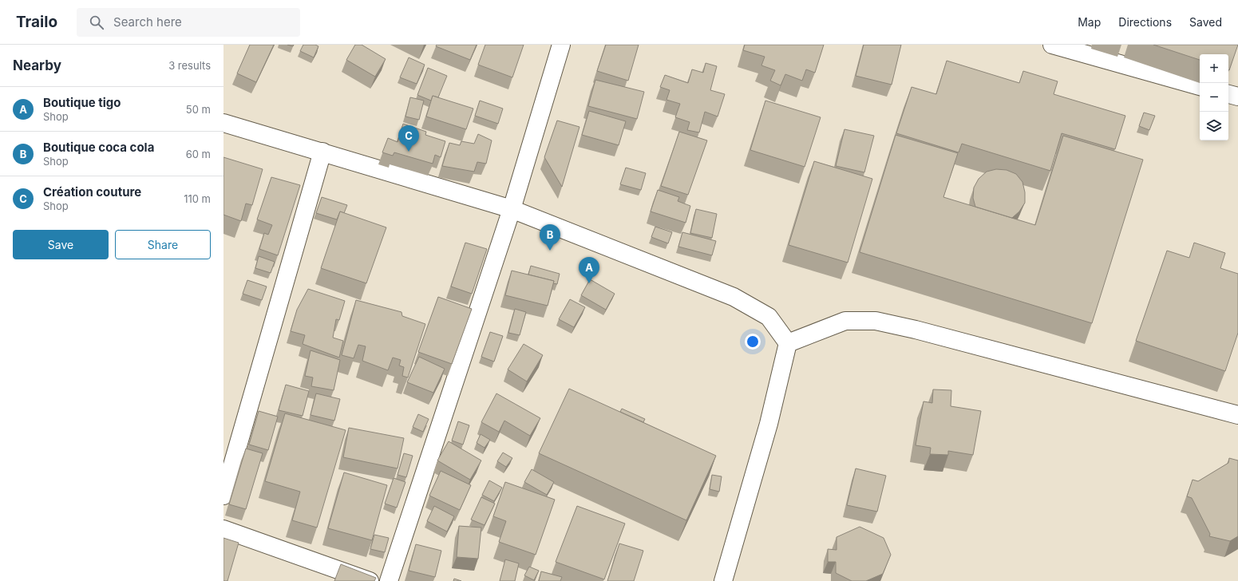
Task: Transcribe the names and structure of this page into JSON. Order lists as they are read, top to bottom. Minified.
{"page":{"header":"Trailo","search":"Search here","nav":["Map","Directions","Saved"],"heading":["Nearby","3 results"],"map_buttons":["+","−"],"list":[{"mark":"A","name":"Boutique tigo","note":"Shop","value":"50 m"},{"mark":"B","name":"Boutique coca cola","note":"Shop","value":"60 m"},{"mark":"C","name":"Création couture","note":"Shop","value":"110 m"}],"pins":["C","B","A"],"buttons":["Save","Share"]}}
